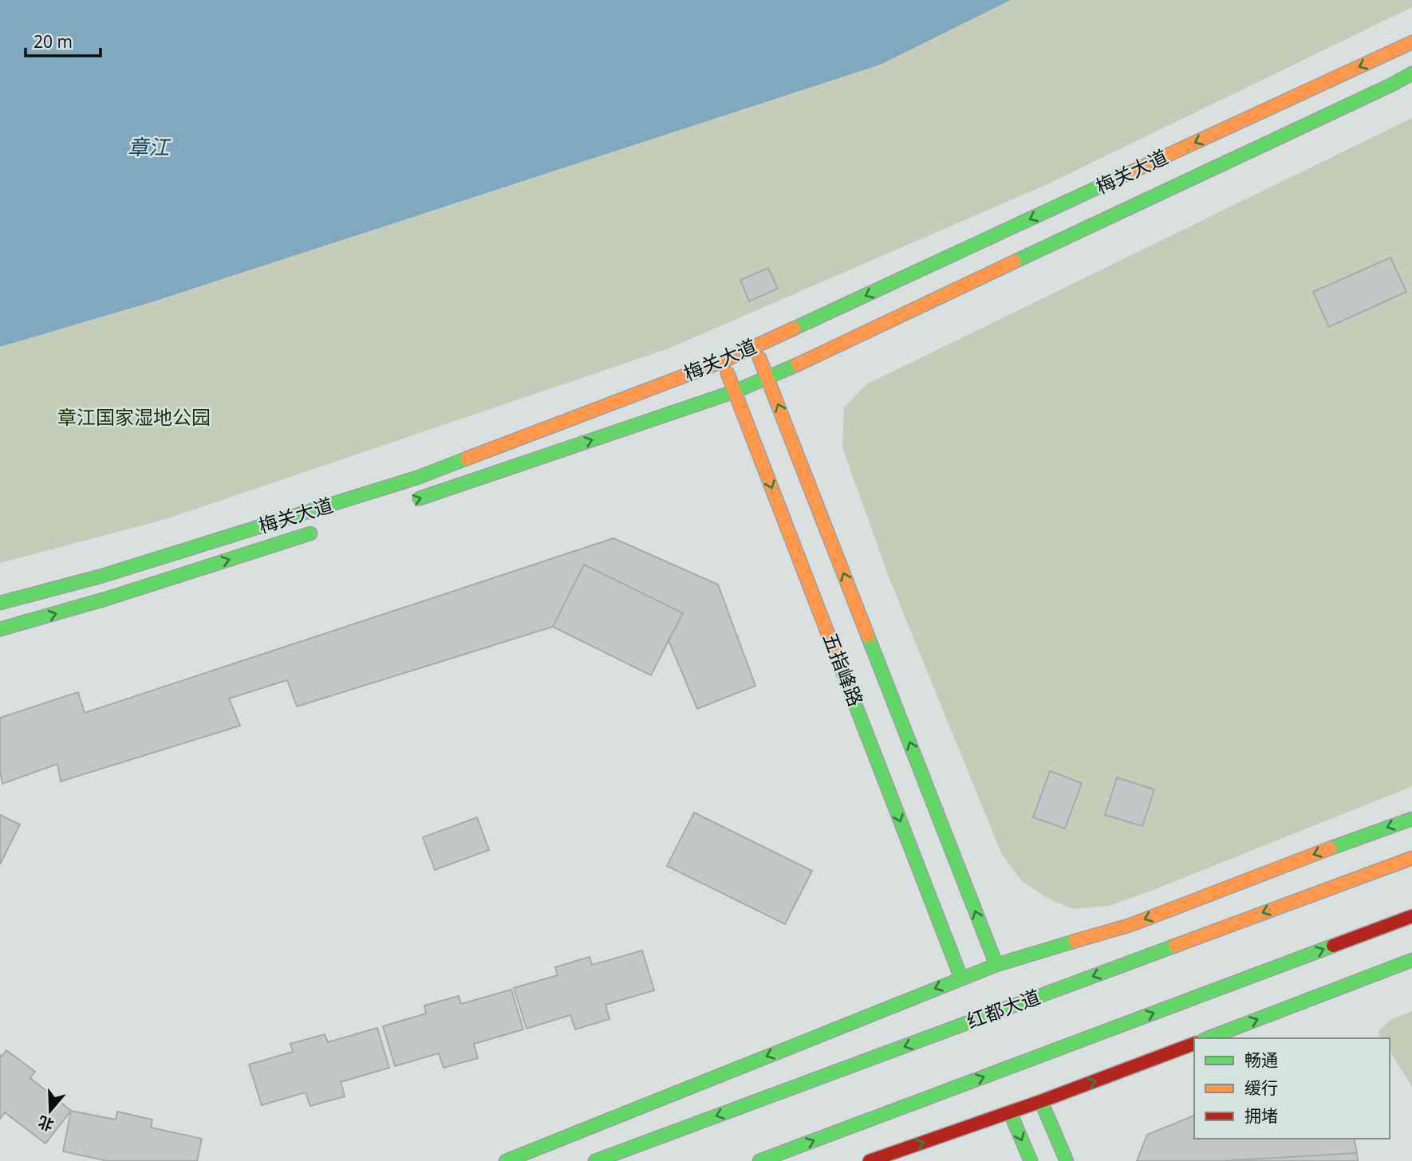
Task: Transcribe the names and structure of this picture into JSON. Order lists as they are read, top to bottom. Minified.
{"streets":{"main road":["梅关大道","五指峰路","红都大道"]},"crossings":[["梅关大道","五指峰路"]],"water":["章江"],"parks":["章江国家湿地公园"],"legend":["畅通","缓行","拥堵"],"scale_bar":"20 m","north":"bottom"}
